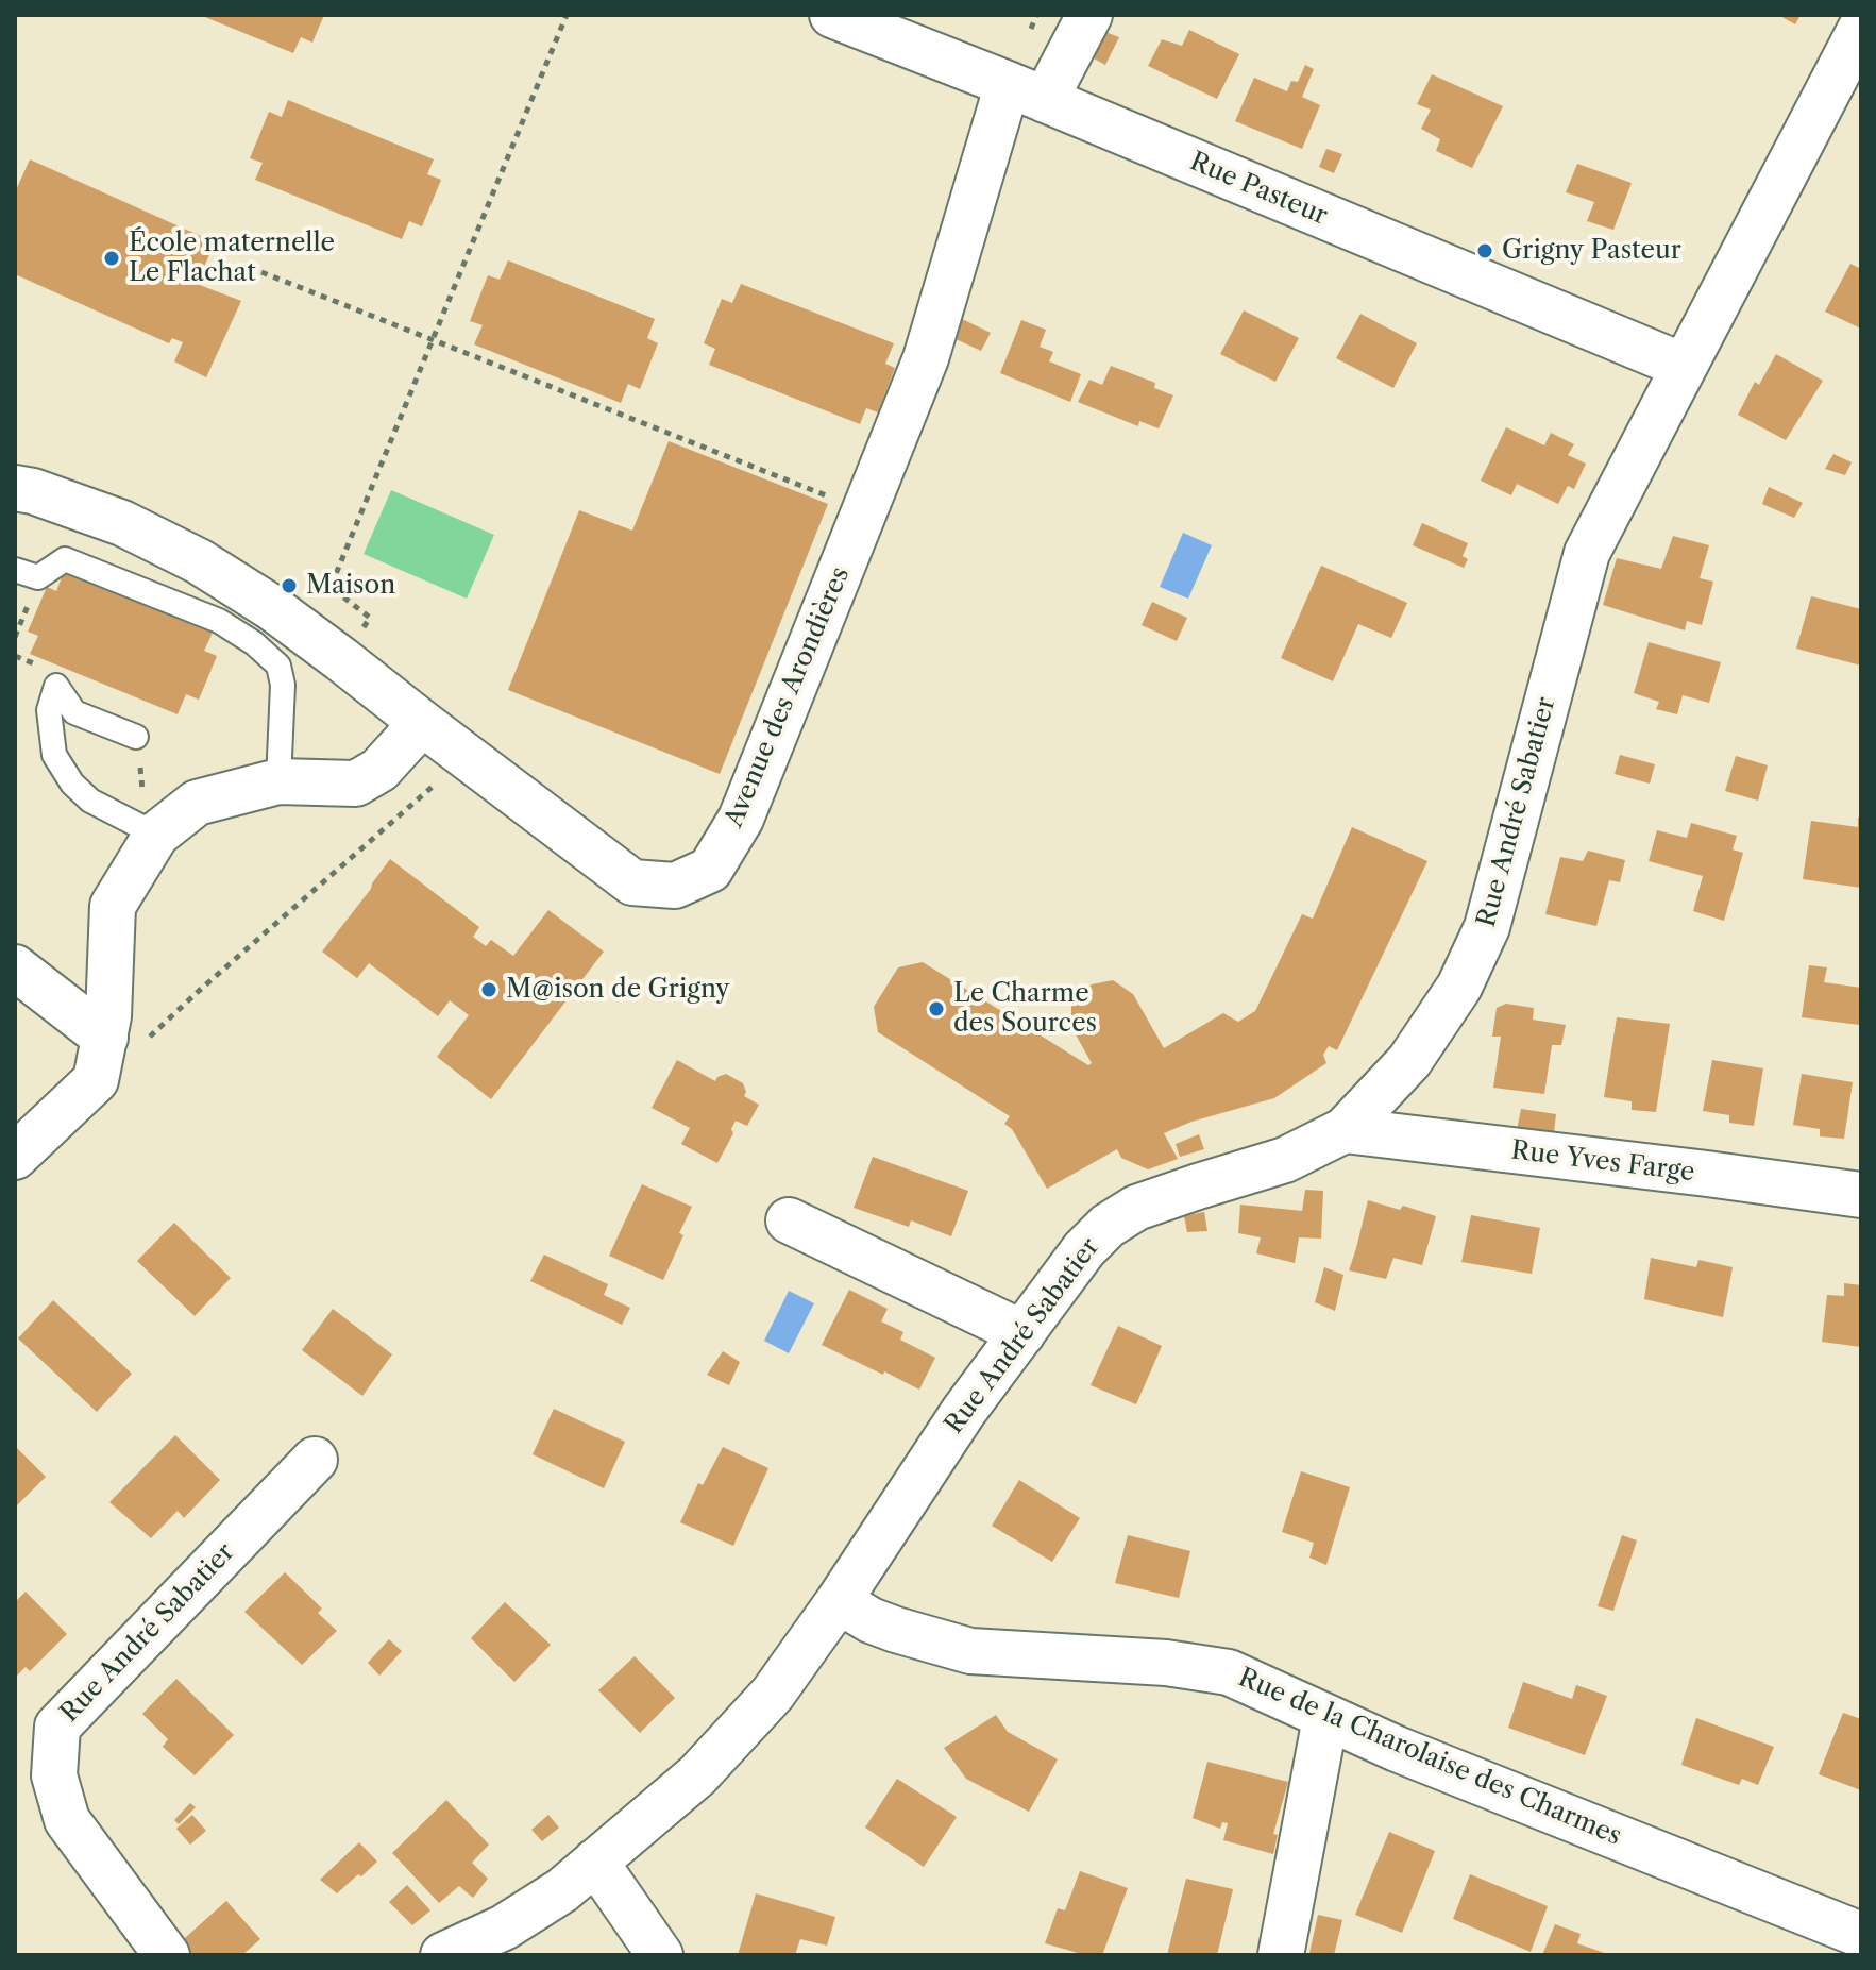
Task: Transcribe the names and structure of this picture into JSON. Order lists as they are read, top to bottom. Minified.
{"streets":{"street":["Rue Pasteur","Avenue des Arondières","Rue André Sabatier","Rue Yves Farge","Rue de la Charolaise des Charmes"]},"crossings":[["Rue Pasteur","Avenue des Arondières"],["Rue Pasteur","Rue André Sabatier"],["Rue André Sabatier","Rue Yves Farge"],["Rue André Sabatier","Rue de la Charolaise des Charmes"]],"places":["Grigny Pasteur","École maternelle Le Flachat","Maison","M@ison de Grigny","Le Charme des Sources"]}
